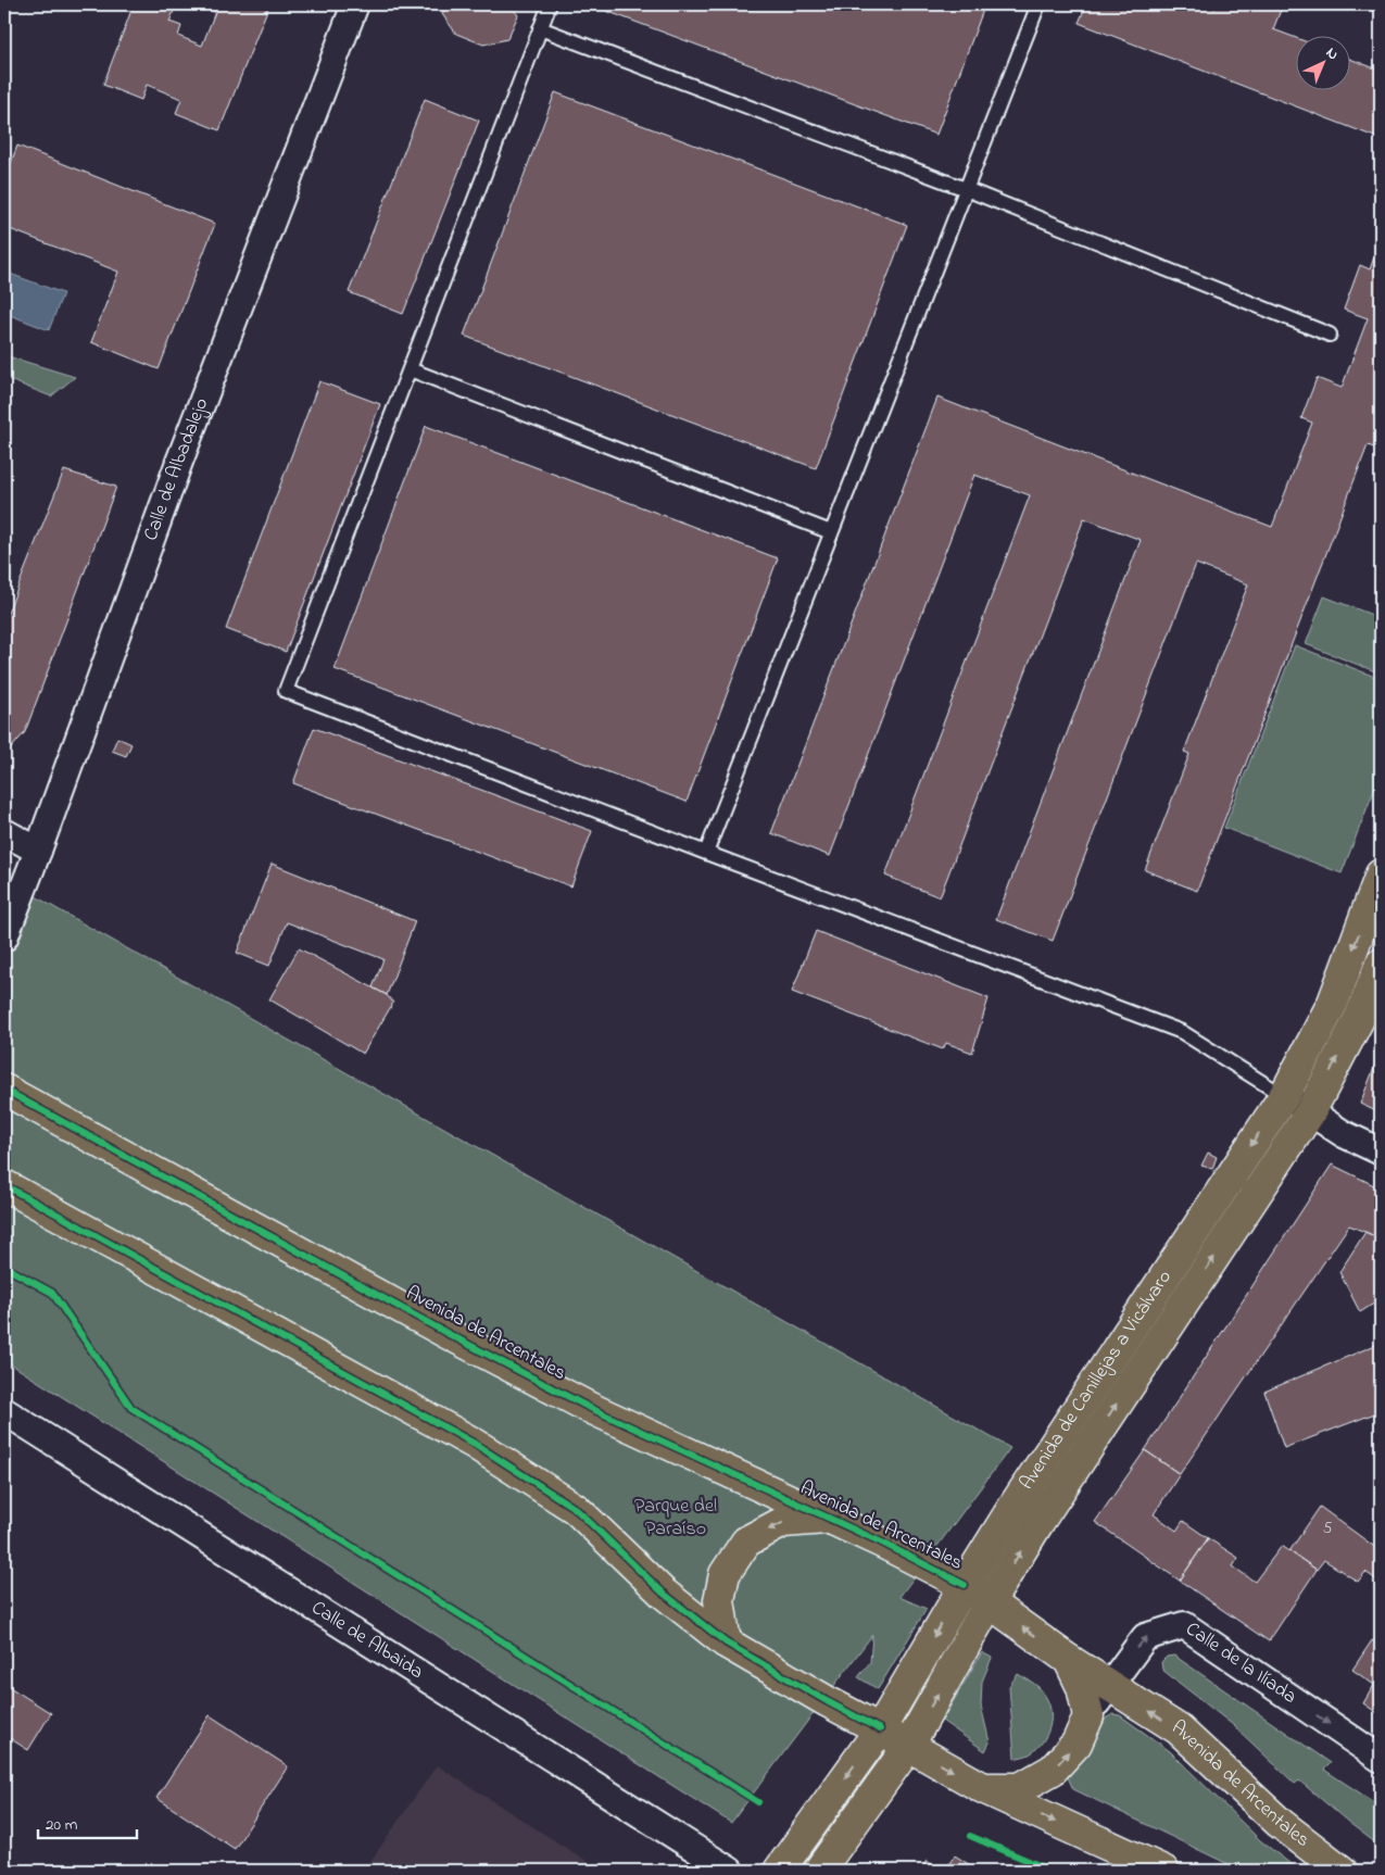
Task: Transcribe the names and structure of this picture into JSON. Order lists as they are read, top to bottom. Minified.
{"streets":{"main road":["Avenida de Arcentales","Avenida de Canillejas a Vicálvaro"],"street":["Calle de Albadalejo","Calle de Albaida","Calle de la Ilíada"]},"crossings":[["Avenida de Arcentales","Avenida de Canillejas a Vicálvaro"],["Avenida de Arcentales","Calle de la Ilíada"]],"one_way":["Calle de la Ilíada"],"parks":["Parque del Paraíso"],"house_numbers":["5"],"scale_bar":"20 m","north":"top right"}
